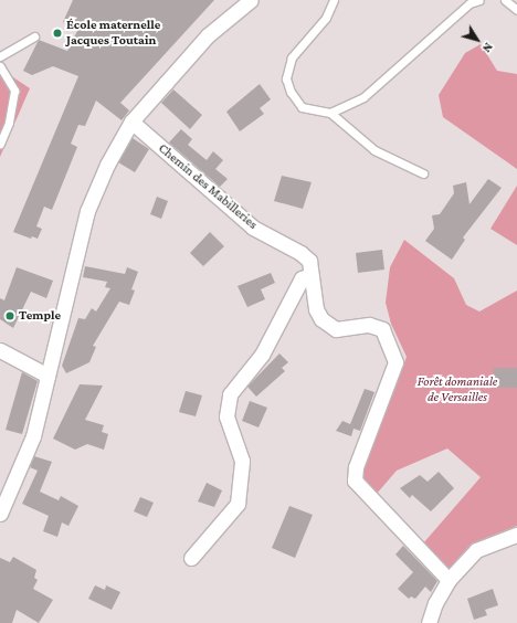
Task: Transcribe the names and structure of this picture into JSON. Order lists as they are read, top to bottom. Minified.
{"streets":{"street":["Chemin des Mabilleries"]},"parks":["Forêt domaniale de Versailles"],"places":["École maternelle Jacques Toutain","Temple"],"north":"bottom right"}
